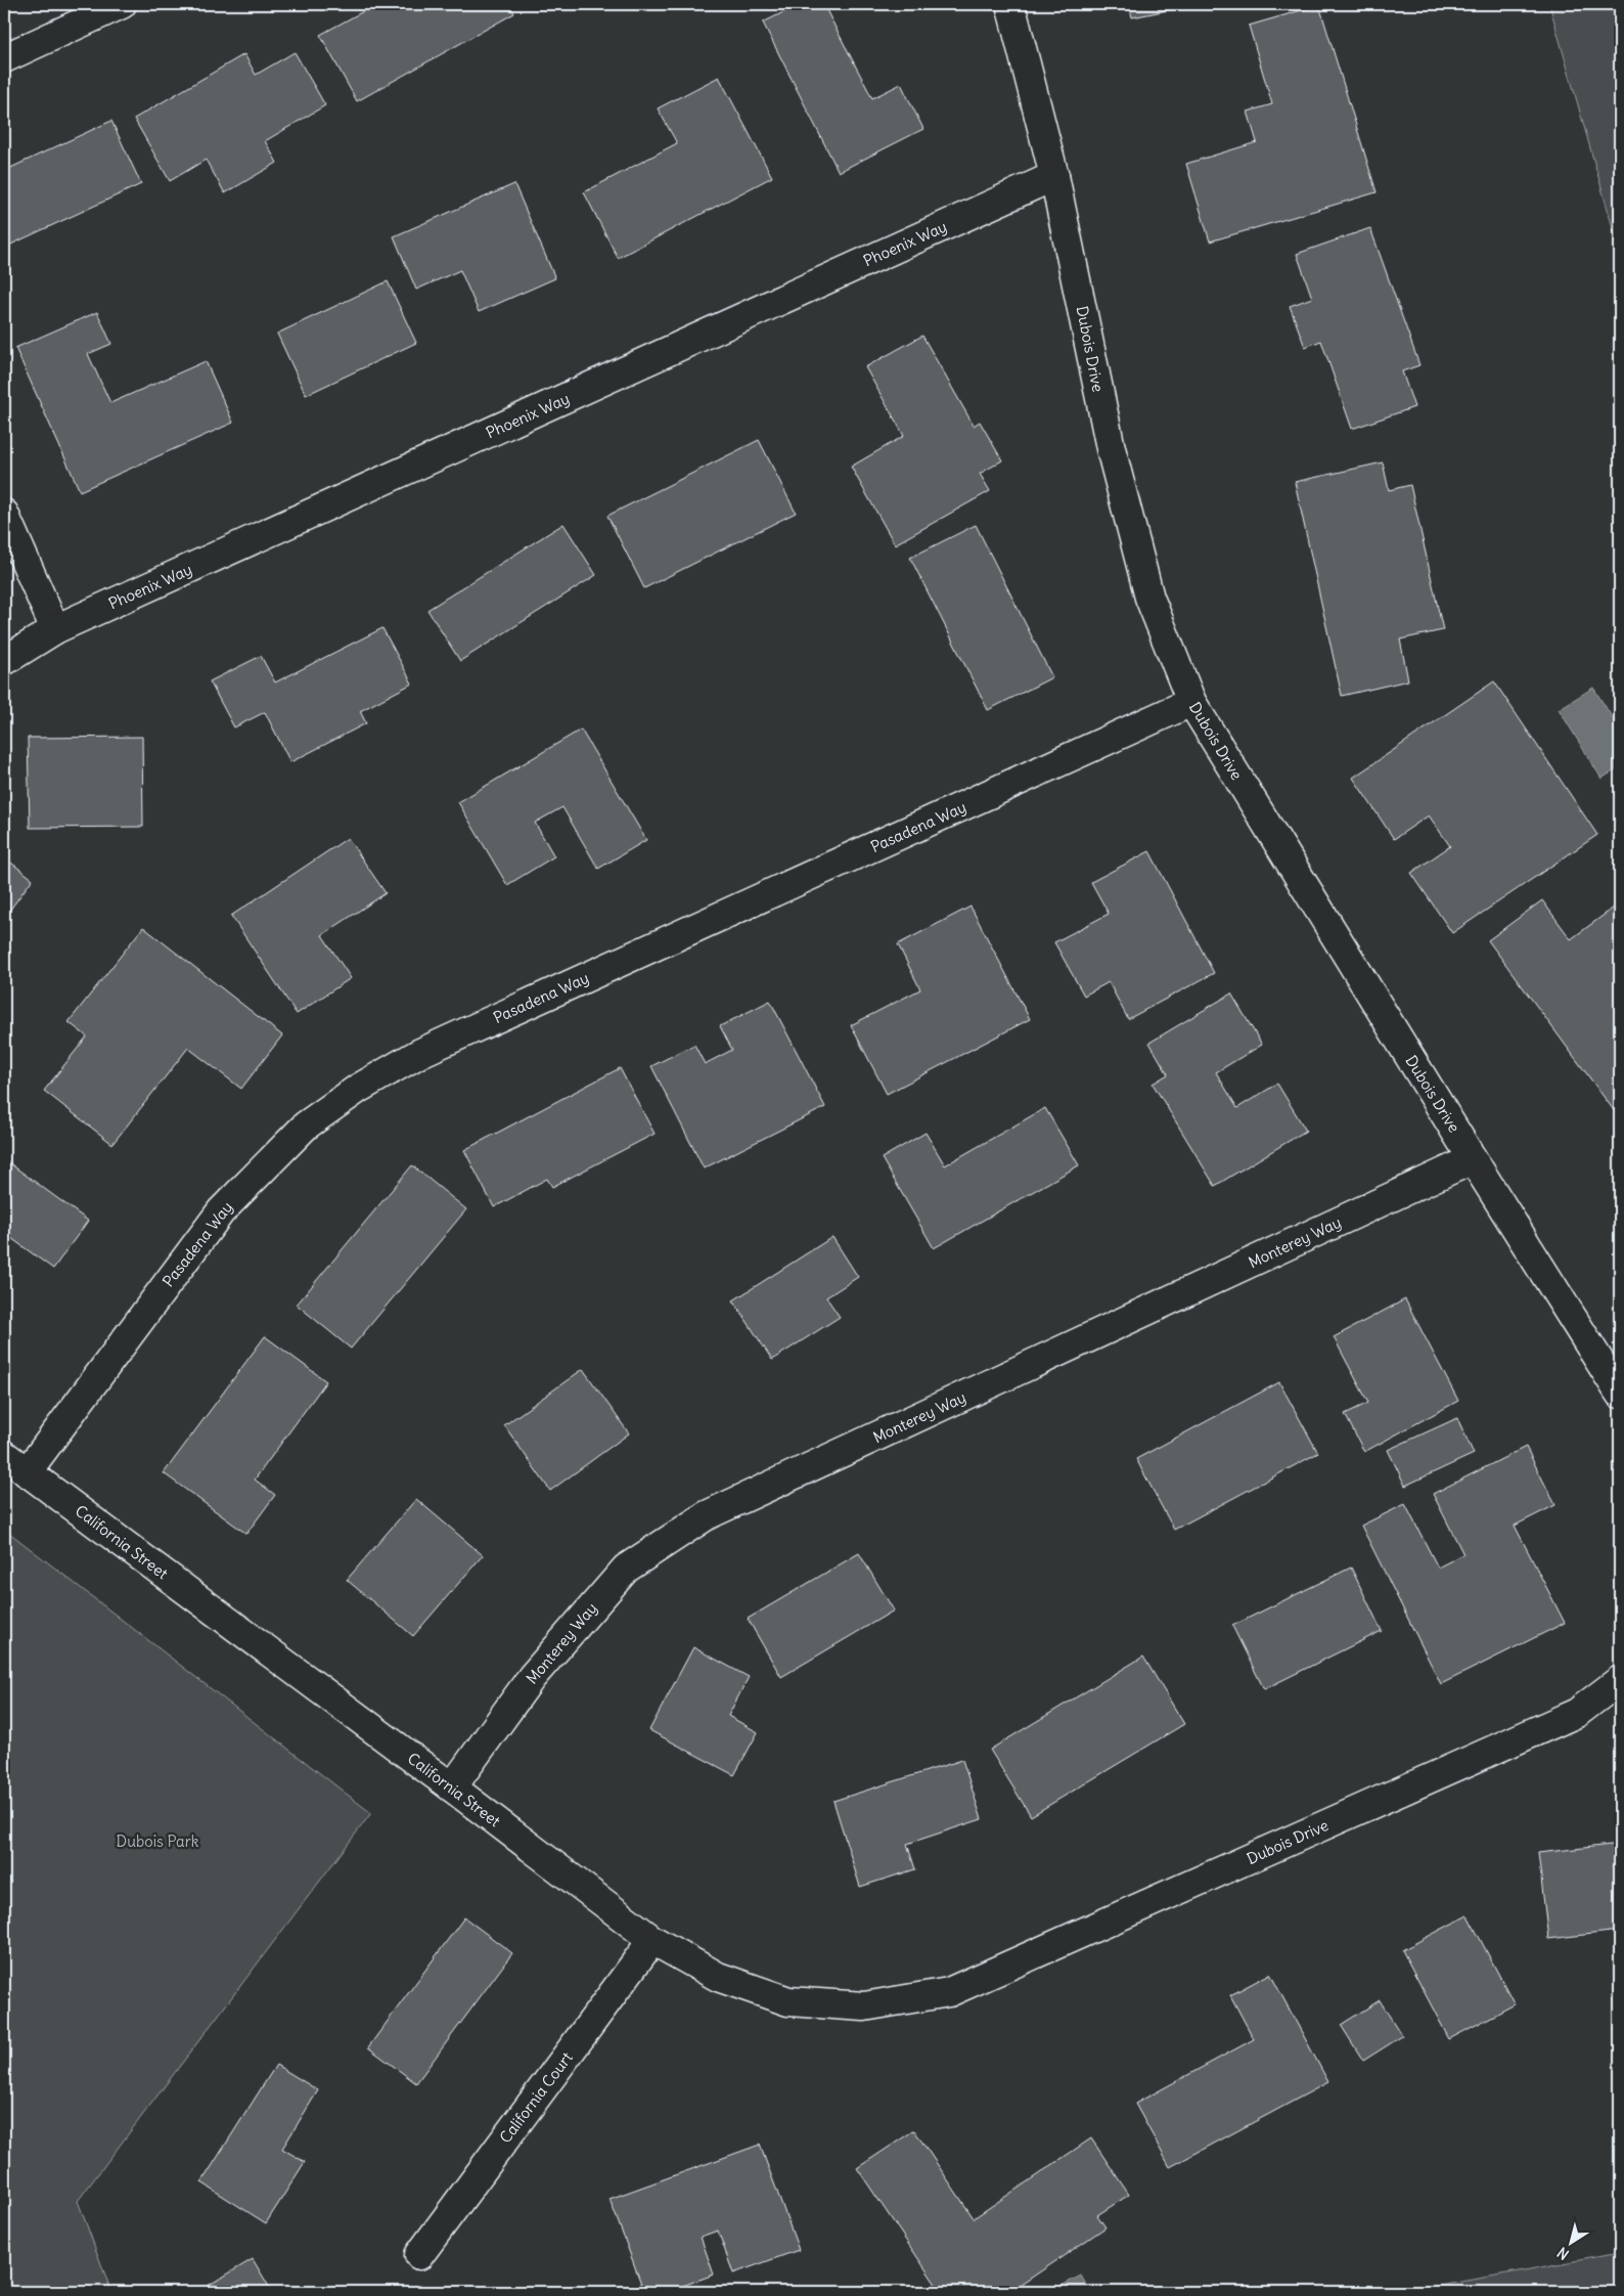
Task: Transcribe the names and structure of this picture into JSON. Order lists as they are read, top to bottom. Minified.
{"streets":{"street":["Phoenix Way","Dubois Drive","Pasadena Way","Monterey Way","California Street","California Court"]},"crossings":[["Phoenix Way","Dubois Drive"],["Dubois Drive","Pasadena Way"],["Dubois Drive","Monterey Way"],["Dubois Drive","California Street"],["Pasadena Way","California Street"],["Monterey Way","California Street"],["California Street","California Court"]],"parks":["Dubois Park"],"north":"bottom left"}
